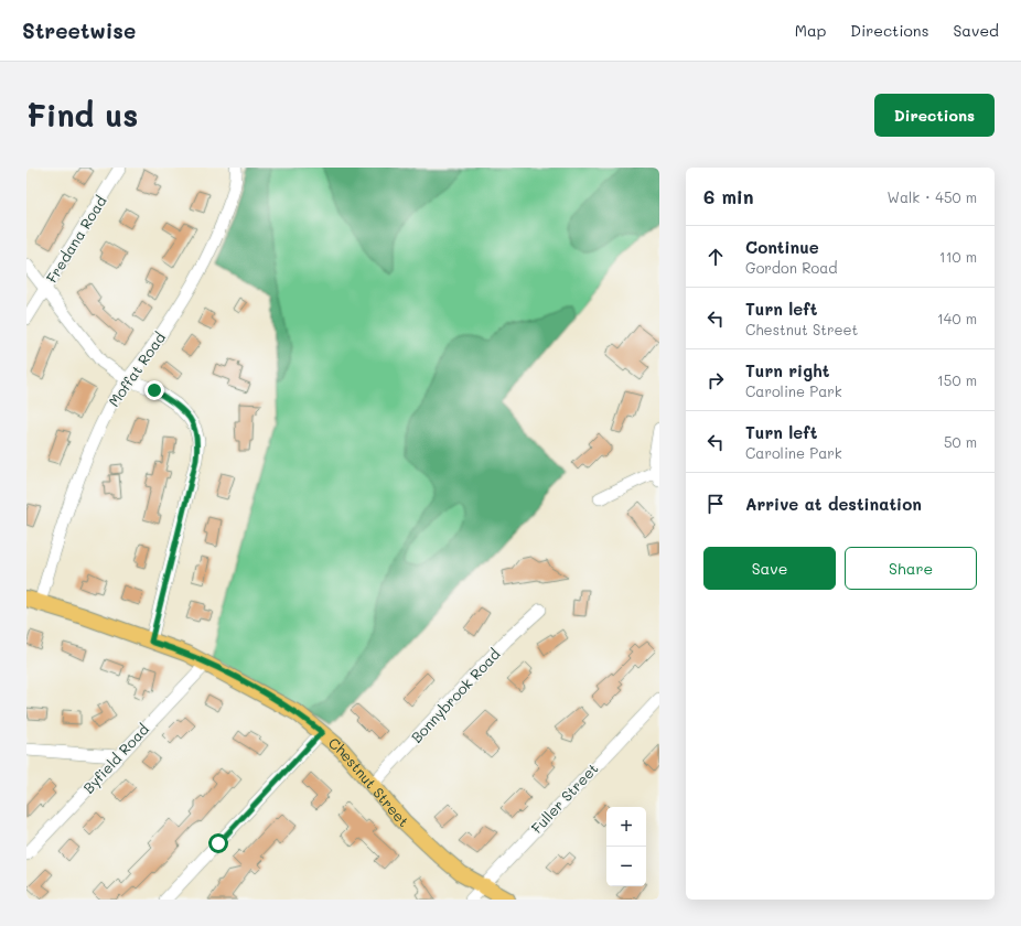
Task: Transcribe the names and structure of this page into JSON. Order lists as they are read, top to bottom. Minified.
{"streets":{"main road":["Chestnut Street"],"street":["Fredana Road","Moffat Road","Bonnybrook Road","Byfield Road","Fuller Street"]},"crossings":[["Moffat Road","Chestnut Street"],["Bonnybrook Road","Chestnut Street"],["Byfield Road","Chestnut Street"],["Chestnut Street","Fuller Street"]],"page":{"header":"Streetwise","nav":["Map","Directions","Saved"],"buttons":["Directions",["Save","Share"]],"title":"Find us","heading":["6 min","Walk · 450 m"],"list":[["Continue","Gordon Road","110 m"],["Turn left","Chestnut Street","140 m"],["Turn right","Caroline Park","150 m"],["Turn left","Caroline Park","50 m"],"Arrive at destination"],"map_buttons":["+","−"]}}
